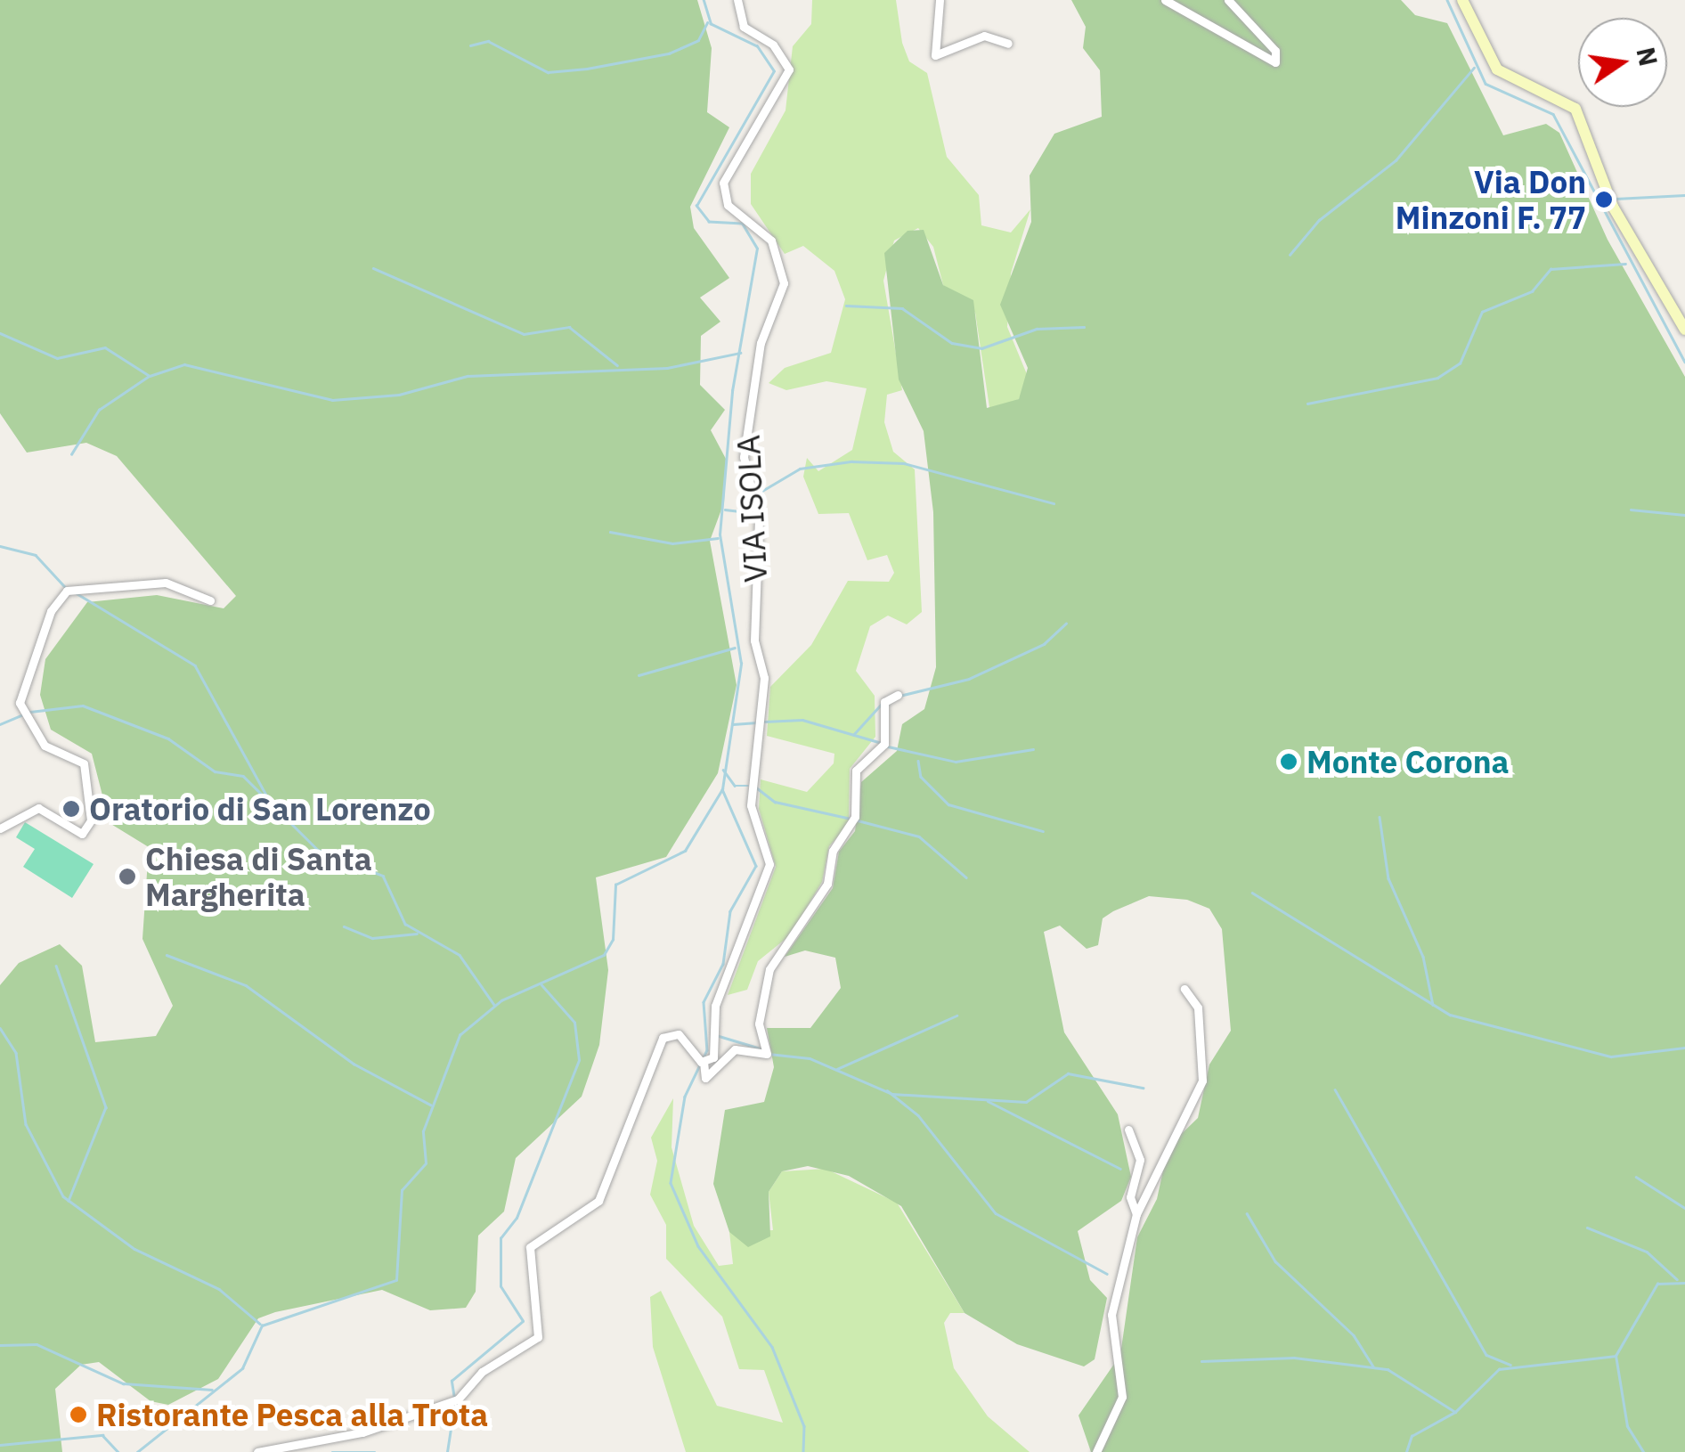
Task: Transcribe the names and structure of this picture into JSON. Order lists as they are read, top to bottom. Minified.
{"streets":{"street":["VIA ISOLA"]},"places":["Via Don Minzoni F. 77","Monte Corona","Oratorio di San Lorenzo","Chiesa di Santa Margherita","Ristorante Pesca alla Trota"],"north":"right"}
